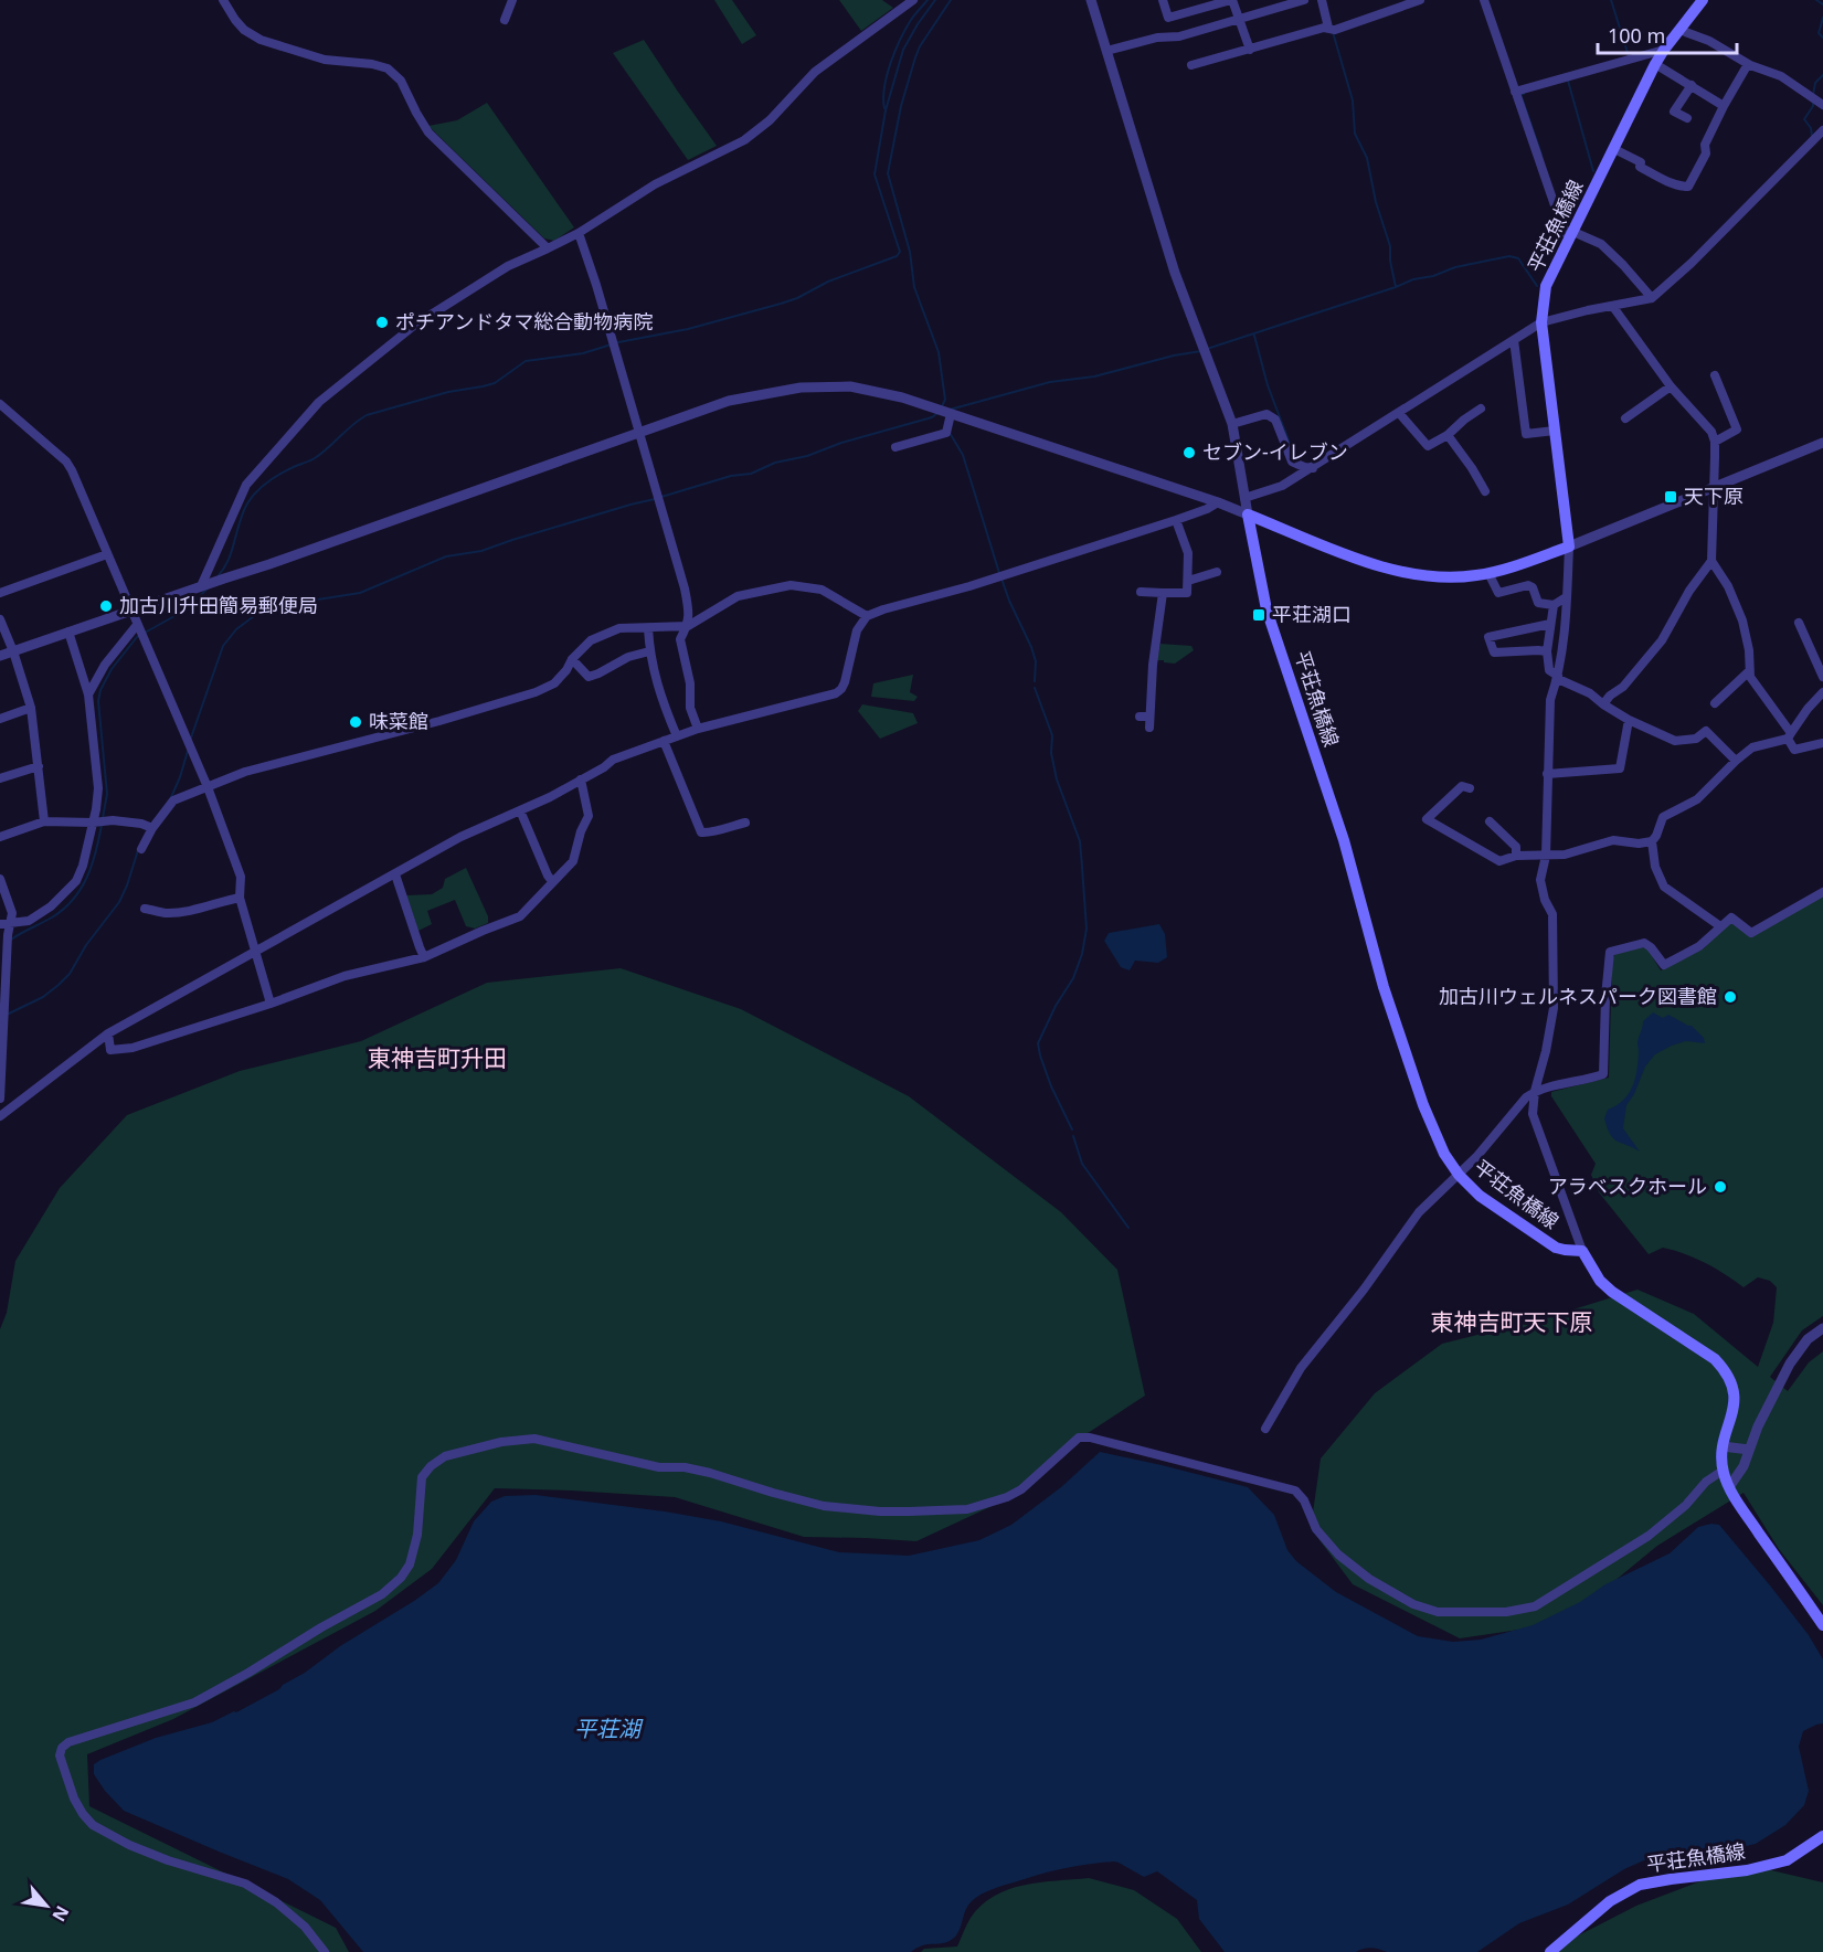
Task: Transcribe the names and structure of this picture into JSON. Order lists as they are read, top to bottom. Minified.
{"streets":{"main road":["平荘魚橋線"]},"districts":["東神吉町升田","東神吉町天下原"],"water":["平荘湖"],"places":{"other":["ポチアンドタマ総合動物病院","セブン-イレブン","加古川升田簡易郵便局","味菜館","加古川ウェルネスパーク図書館","アラベスクホール"],"transit":["天下原","平荘湖口"]},"scale_bar":"100 m","north":"bottom right"}
